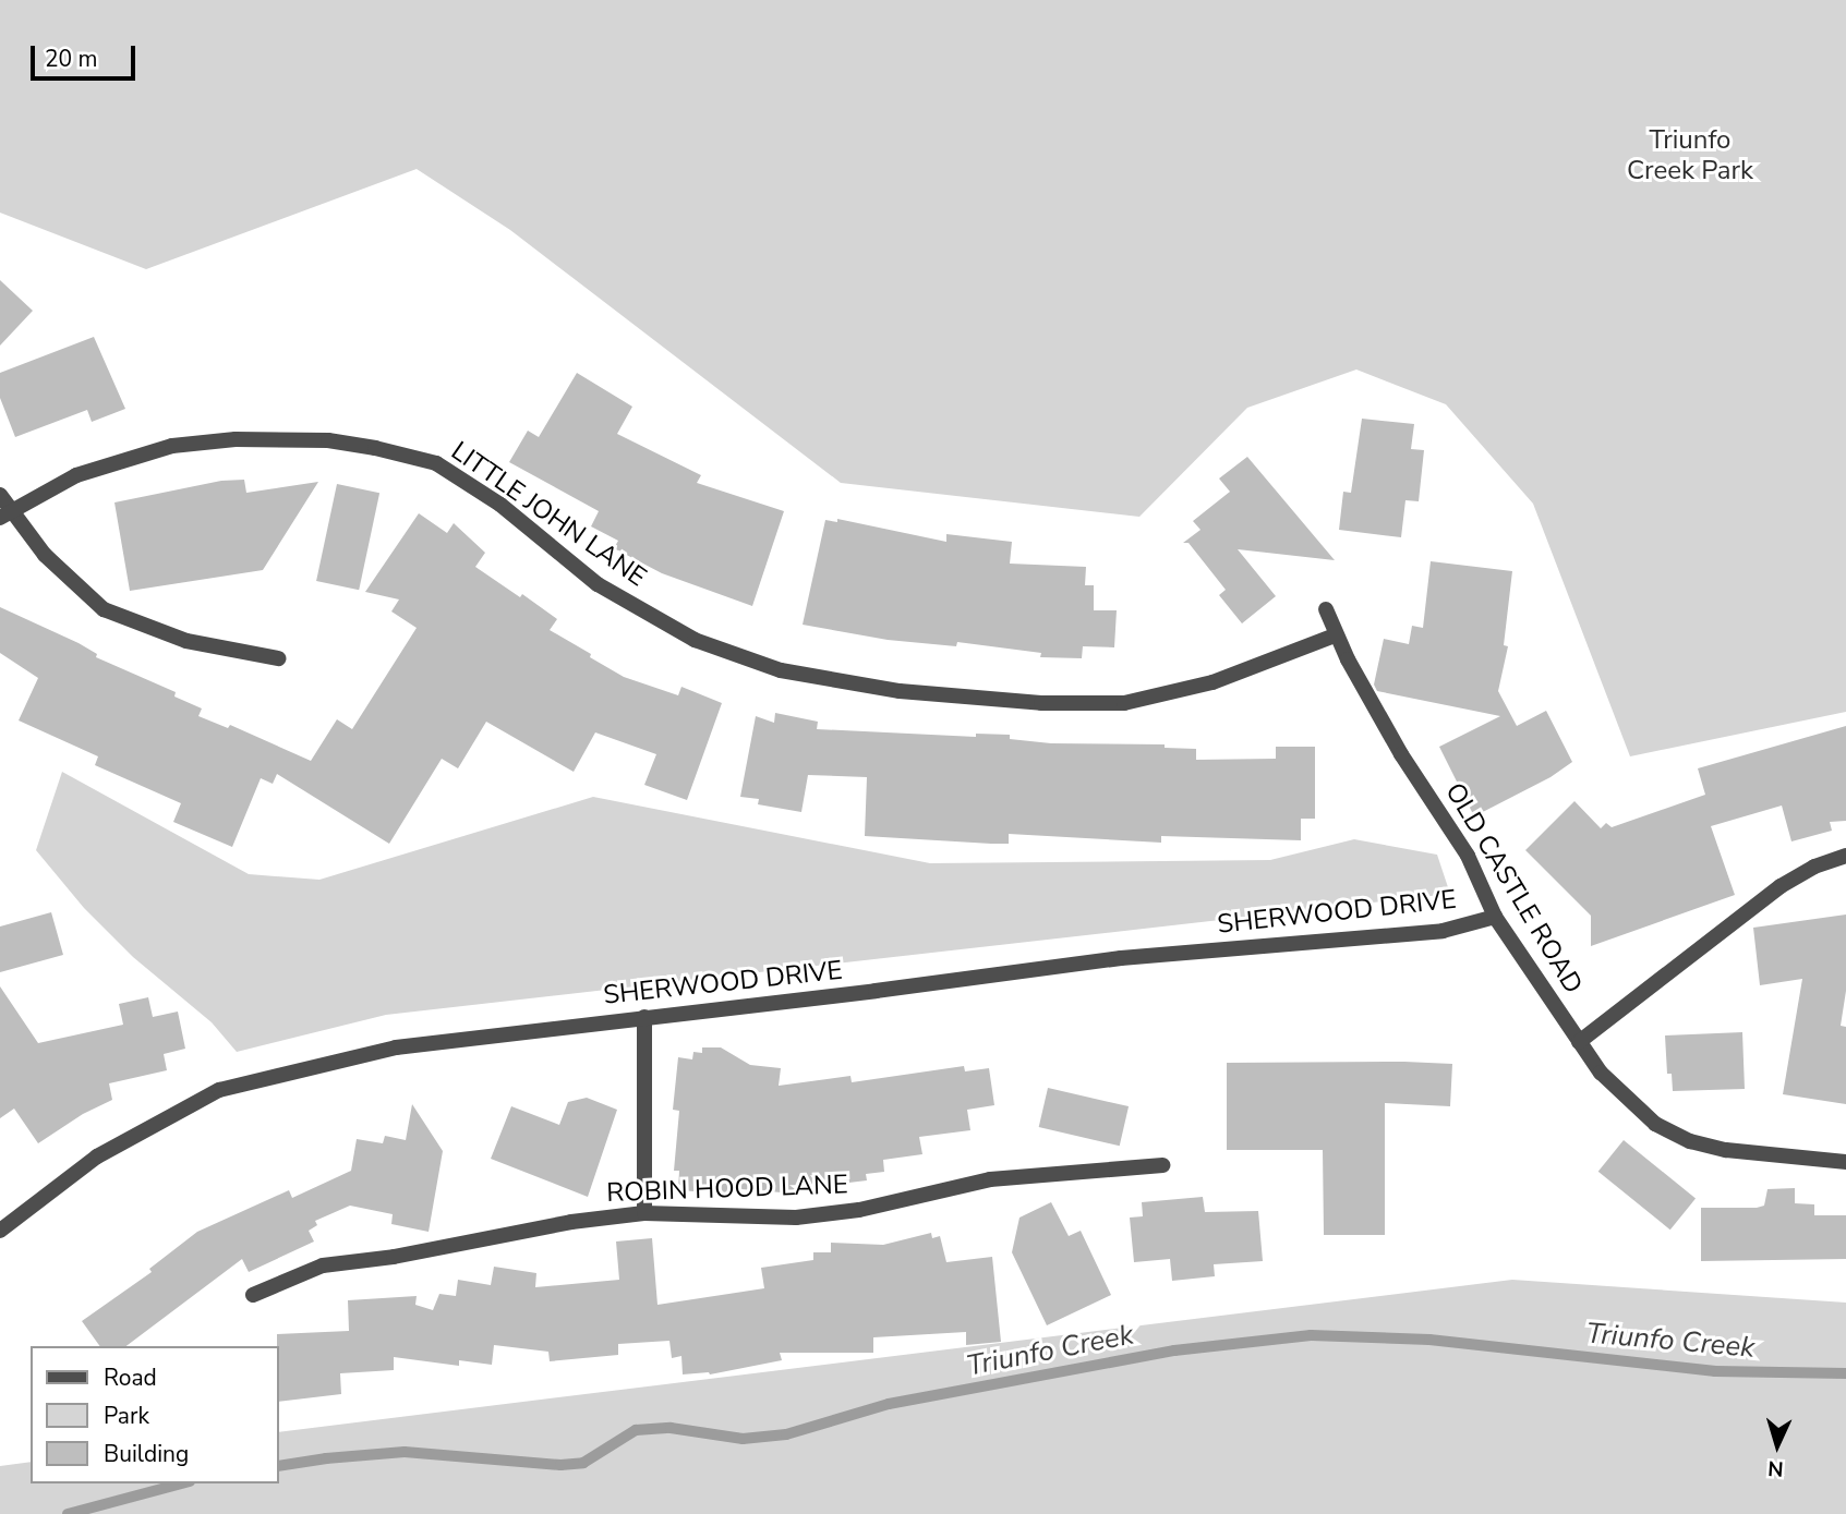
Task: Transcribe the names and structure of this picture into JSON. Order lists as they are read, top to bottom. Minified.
{"streets":{"street":["LITTLE JOHN LANE","OLD CASTLE ROAD","SHERWOOD DRIVE","ROBIN HOOD LANE"]},"crossings":[["LITTLE JOHN LANE","OLD CASTLE ROAD"],["OLD CASTLE ROAD","SHERWOOD DRIVE"]],"water":["Triunfo Creek"],"parks":["Triunfo Creek Park"],"legend":["Road","Park","Building"],"scale_bar":"20 m","north":"bottom"}
